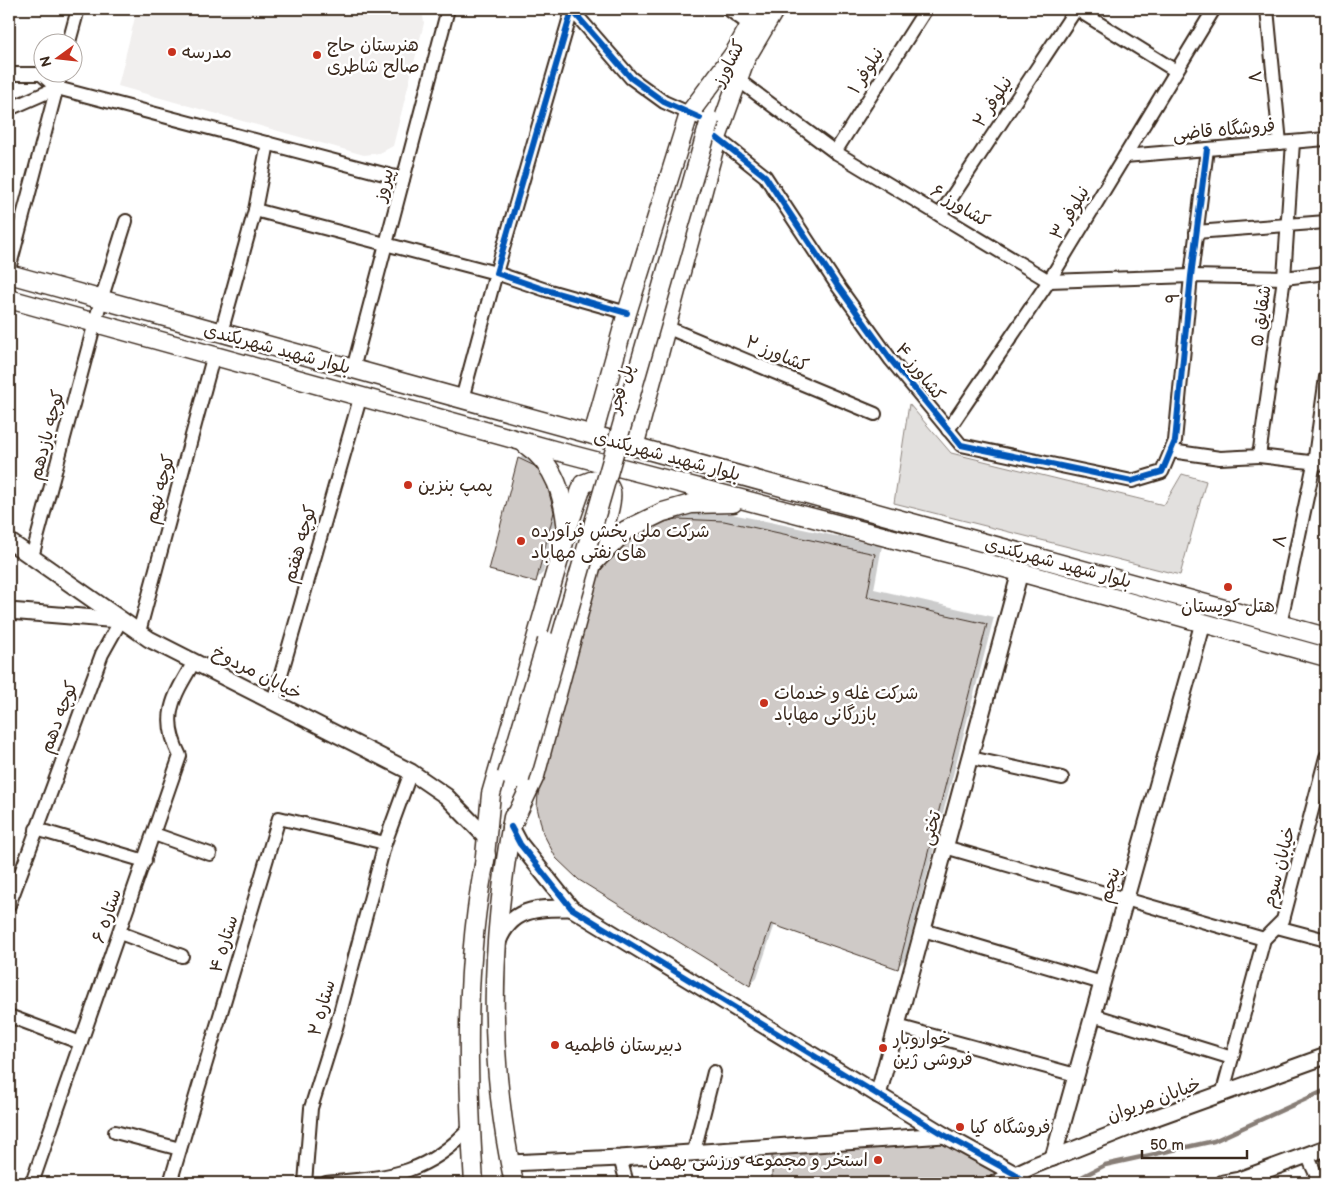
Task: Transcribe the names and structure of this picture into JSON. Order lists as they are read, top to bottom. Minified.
{"streets":{"main road":["کشاورز","بلوار شهید شهریکندی","پل فجر"],"street":["نیلوفر ۱","۸","نیلوفر ۲","فروشگاه قاضی","پیروز","کشاورز ۶","نیلوفر ۳","۹","شقایق ۵","کشاورز ۲","کشاورز ۴","کوچه یازدهم","کوچه نهم","کوچه هفتم","خیابان مردوخ","کوچه دهم","تختی","خیابان سوم","پنجم","ستاره ۶","ستاره ۴","ستاره ۲","خیابان مریوان"]},"crossings":[["کشاورز","پل فجر"],["نیلوفر ۱","کشاورز ۶"],["۸","فروشگاه قاضی"],["۸","بلوار شهید شهریکندی"],["نیلوفر ۲","کشاورز ۶"],["فروشگاه قاضی","نیلوفر ۳"],["فروشگاه قاضی","۹"],["فروشگاه قاضی","شقایق ۵"],["پیروز","بلوار شهید شهریکندی"],["کشاورز ۶","نیلوفر ۳"],["نیلوفر ۳","کشاورز ۴"],["۹","کشاورز ۴"],["بلوار شهید شهریکندی","کوچه یازدهم"],["بلوار شهید شهریکندی","کوچه نهم"],["بلوار شهید شهریکندی","کوچه هفتم"],["بلوار شهید شهریکندی","تختی"],["بلوار شهید شهریکندی","پنجم"],["کوچه یازدهم","خیابان مردوخ"],["کوچه نهم","خیابان مردوخ"],["کوچه هفتم","خیابان مردوخ"],["خیابان مردوخ","کوچه دهم"],["خیابان مردوخ","ستاره ۶"],["خیابان مردوخ","ستاره ۲"],["خیابان سوم","خیابان مریوان"],["پنجم","خیابان مریوان"],["ستاره ۴","ستاره ۲"]],"places":["مدرسه","هنرستان حاج صالح شاطری","پمپ بنزین","شرکت ملی پخش فرآورده های نفتی مهاباد","هتل کویستان","شرکت غله و خدمات بازرگانی مهاباد","دبیرستان فاطمیه","خواروبار فروشی ژین","فروشگاه کیا","استخر و مجموعه ورزشی بهمن"],"scale_bar":"50 m","north":"left"}
